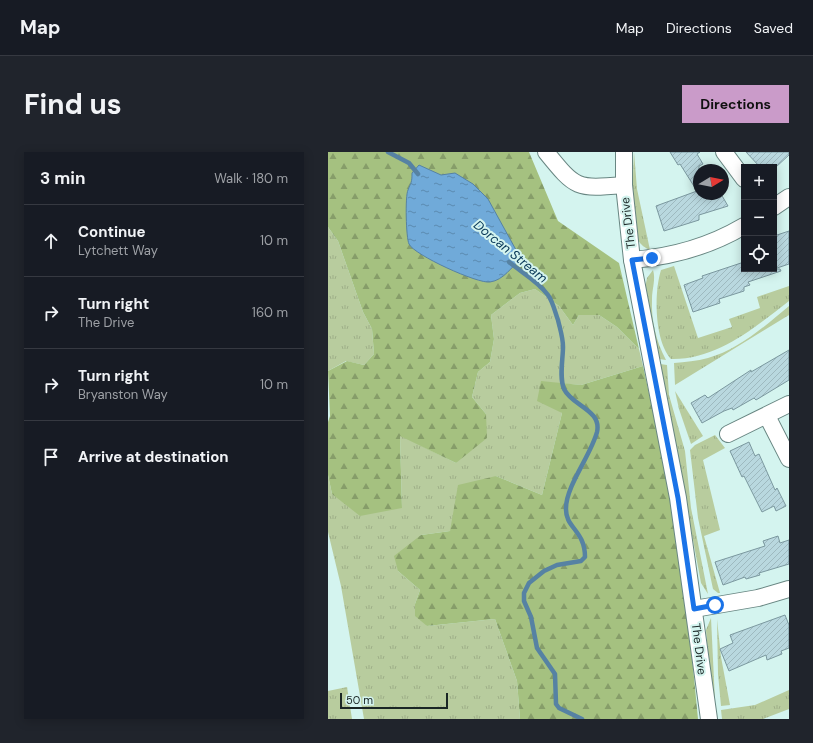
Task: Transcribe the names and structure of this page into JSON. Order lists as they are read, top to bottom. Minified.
{"streets":{"street":["The Drive"]},"water":["Dorcan Stream"],"scale_bar":"50 m","north":"right","page":{"header":"Map","nav":["Map","Directions","Saved"],"buttons":"Directions","title":"Find us","heading":["3 min","Walk · 180 m"],"map_buttons":["+","−"],"list":[["Continue","Lytchett Way","10 m"],["Turn right","The Drive","160 m"],["Turn right","Bryanston Way","10 m"],"Arrive at destination"],"scale":"50 m"}}
